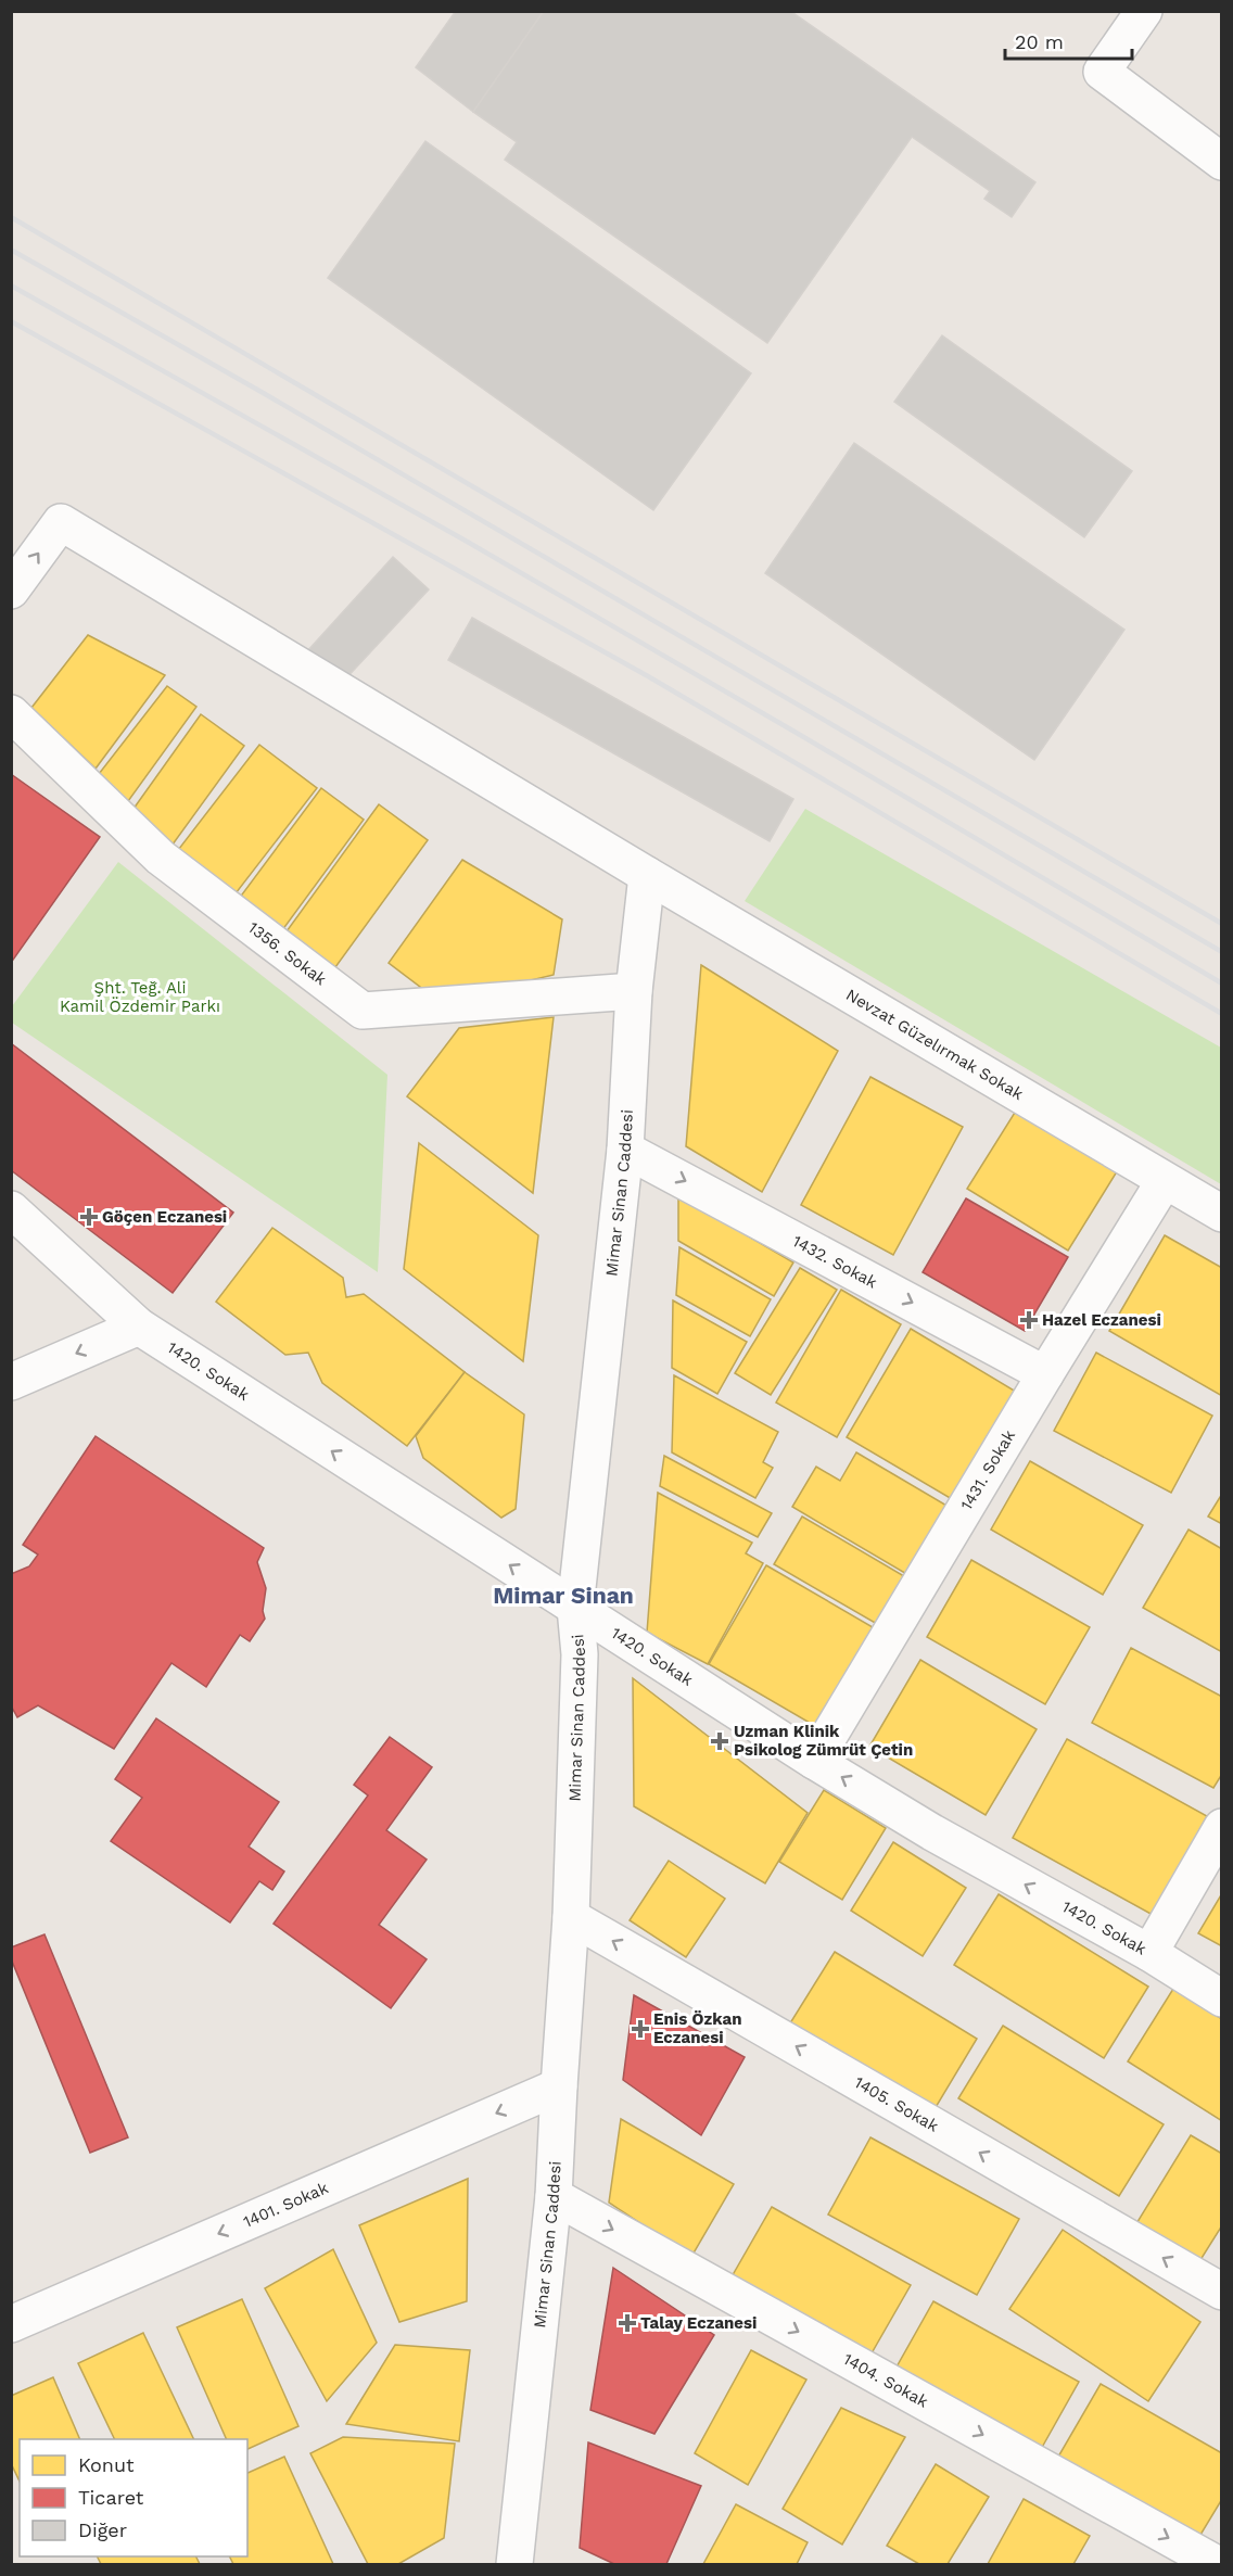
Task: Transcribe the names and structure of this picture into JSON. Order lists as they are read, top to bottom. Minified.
{"streets":{"street":["1356. Sokak","Nevzat Güzelırmak Sokak","Mimar Sinan Caddesi","1432. Sokak","1420. Sokak","1431. Sokak","1405. Sokak","1401. Sokak","1404. Sokak"]},"crossings":[["1356. Sokak","Mimar Sinan Caddesi"],["Nevzat Güzelırmak Sokak","Mimar Sinan Caddesi"],["Nevzat Güzelırmak Sokak","1431. Sokak"],["Mimar Sinan Caddesi","1432. Sokak"],["Mimar Sinan Caddesi","1420. Sokak"],["Mimar Sinan Caddesi","1405. Sokak"],["Mimar Sinan Caddesi","1401. Sokak"],["Mimar Sinan Caddesi","1404. Sokak"],["1432. Sokak","1431. Sokak"],["1420. Sokak","1431. Sokak"]],"one_way":["Nevzat Güzelırmak Sokak","1432. Sokak","1420. Sokak","1405. Sokak","1401. Sokak","1404. Sokak"],"districts":["Mimar Sinan"],"parks":["Şht. Teğ. Ali Kamil Özdemir Parkı"],"places":{"health":["Göçen Eczanesi","Hazel Eczanesi","Uzman Klinik Psikolog Zümrüt Çetin","Enis Özkan Eczanesi","Talay Eczanesi"]},"legend":["Konut","Ticaret","Diğer"],"scale_bar":"20 m"}
